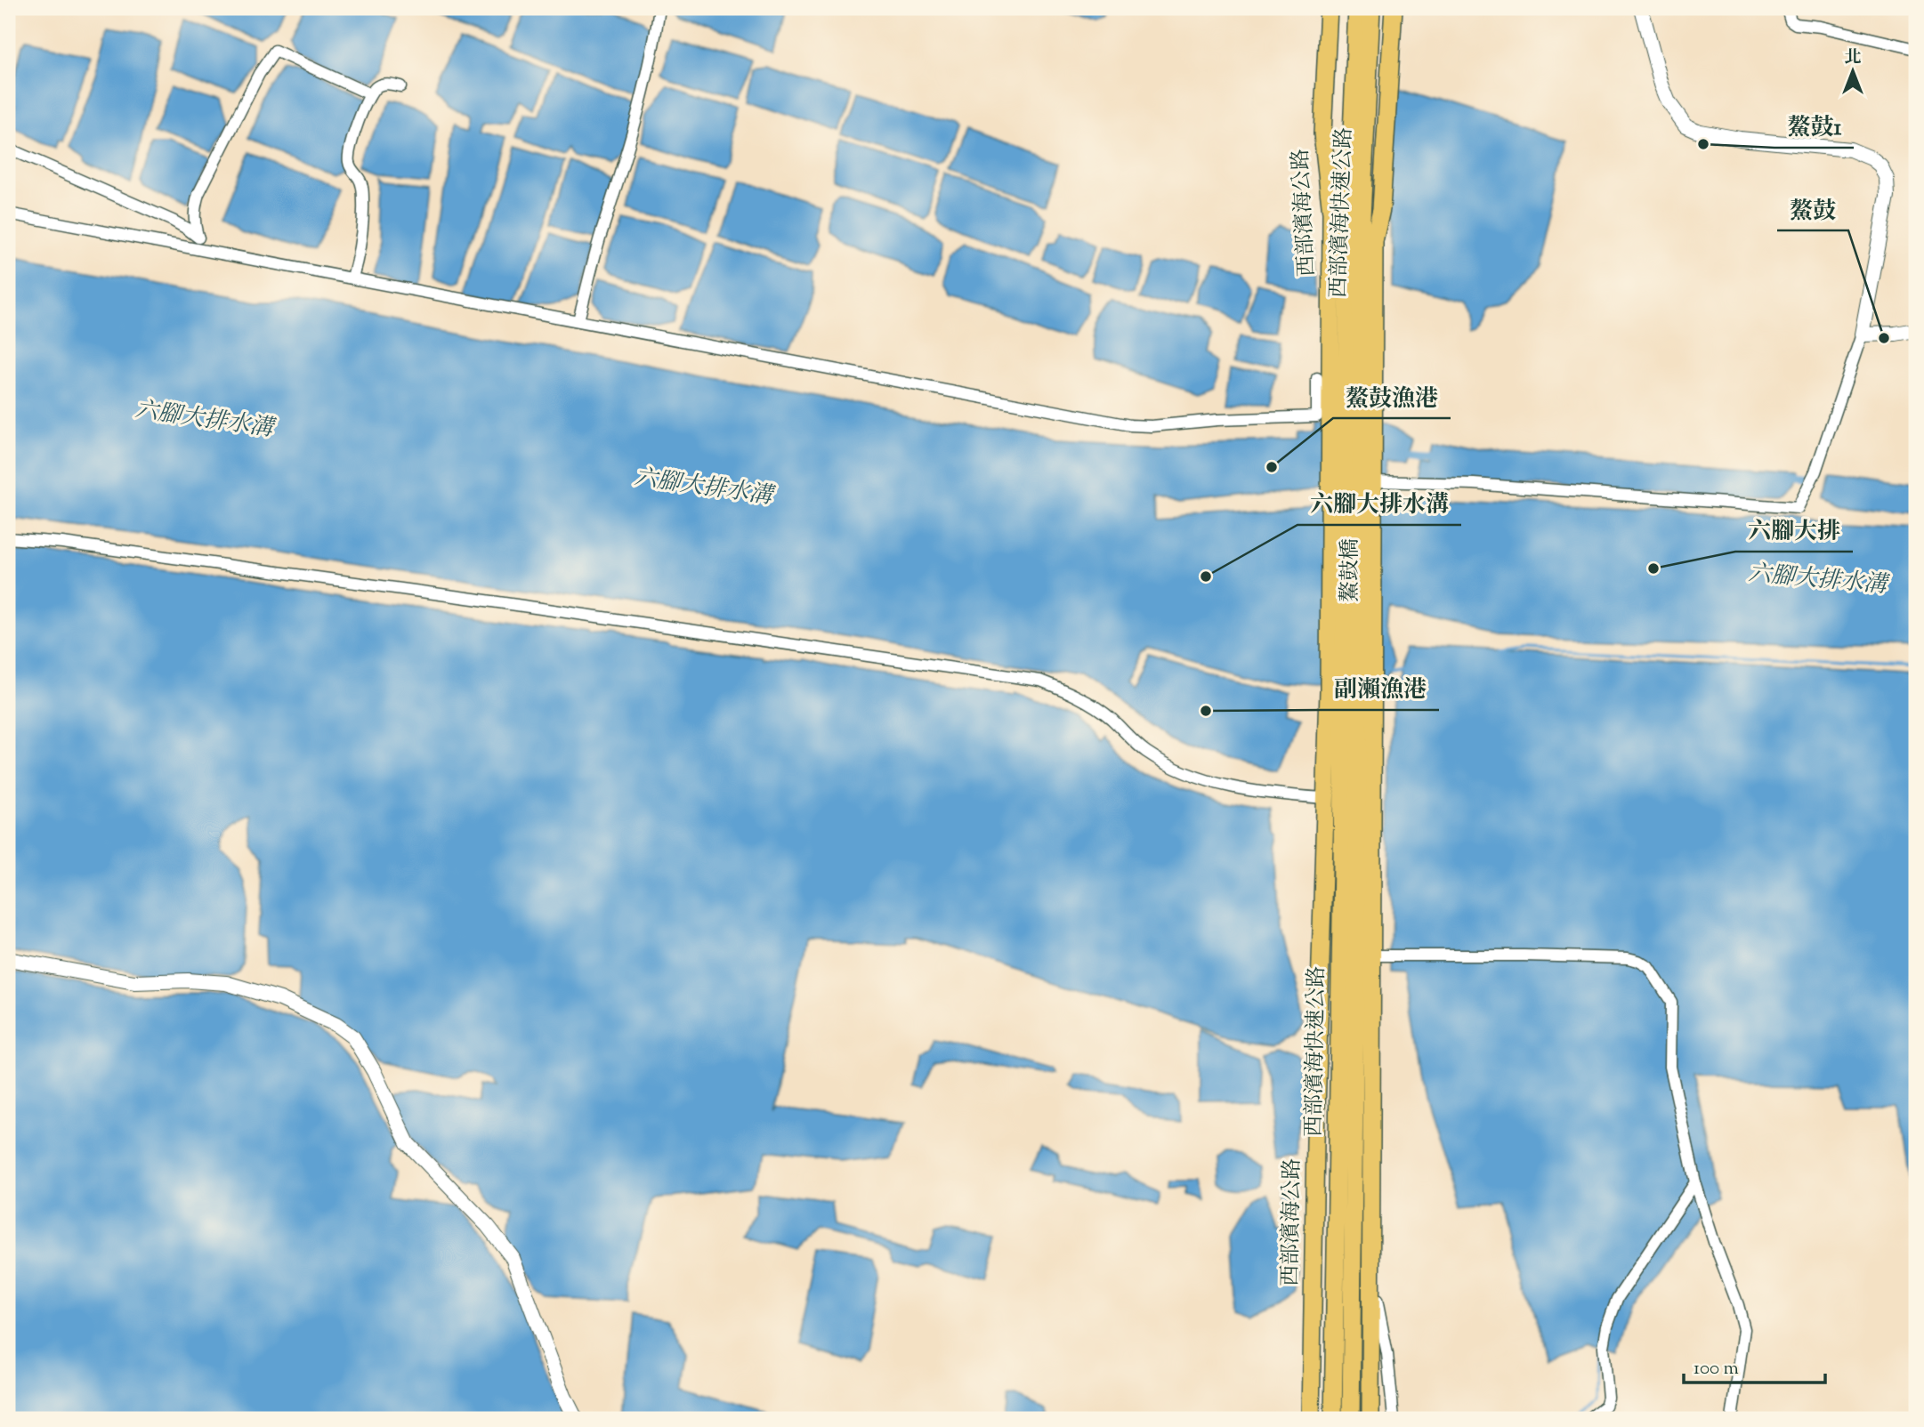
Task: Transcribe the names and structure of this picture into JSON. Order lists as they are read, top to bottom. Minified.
{"streets":{"main road":["西部濱海公路","西部濱海快速公路","鰲鼓橋"]},"crossings":[["西部濱海公路","西部濱海快速公路"],["西部濱海公路","鰲鼓橋"],["西部濱海快速公路","鰲鼓橋"]],"water":["六腳大排水溝"],"places":["鰲鼓1","鰲鼓","鰲鼓漁港","六腳大排","六腳大排水溝","副瀨漁港"],"scale_bar":"100 m","north":"top"}
